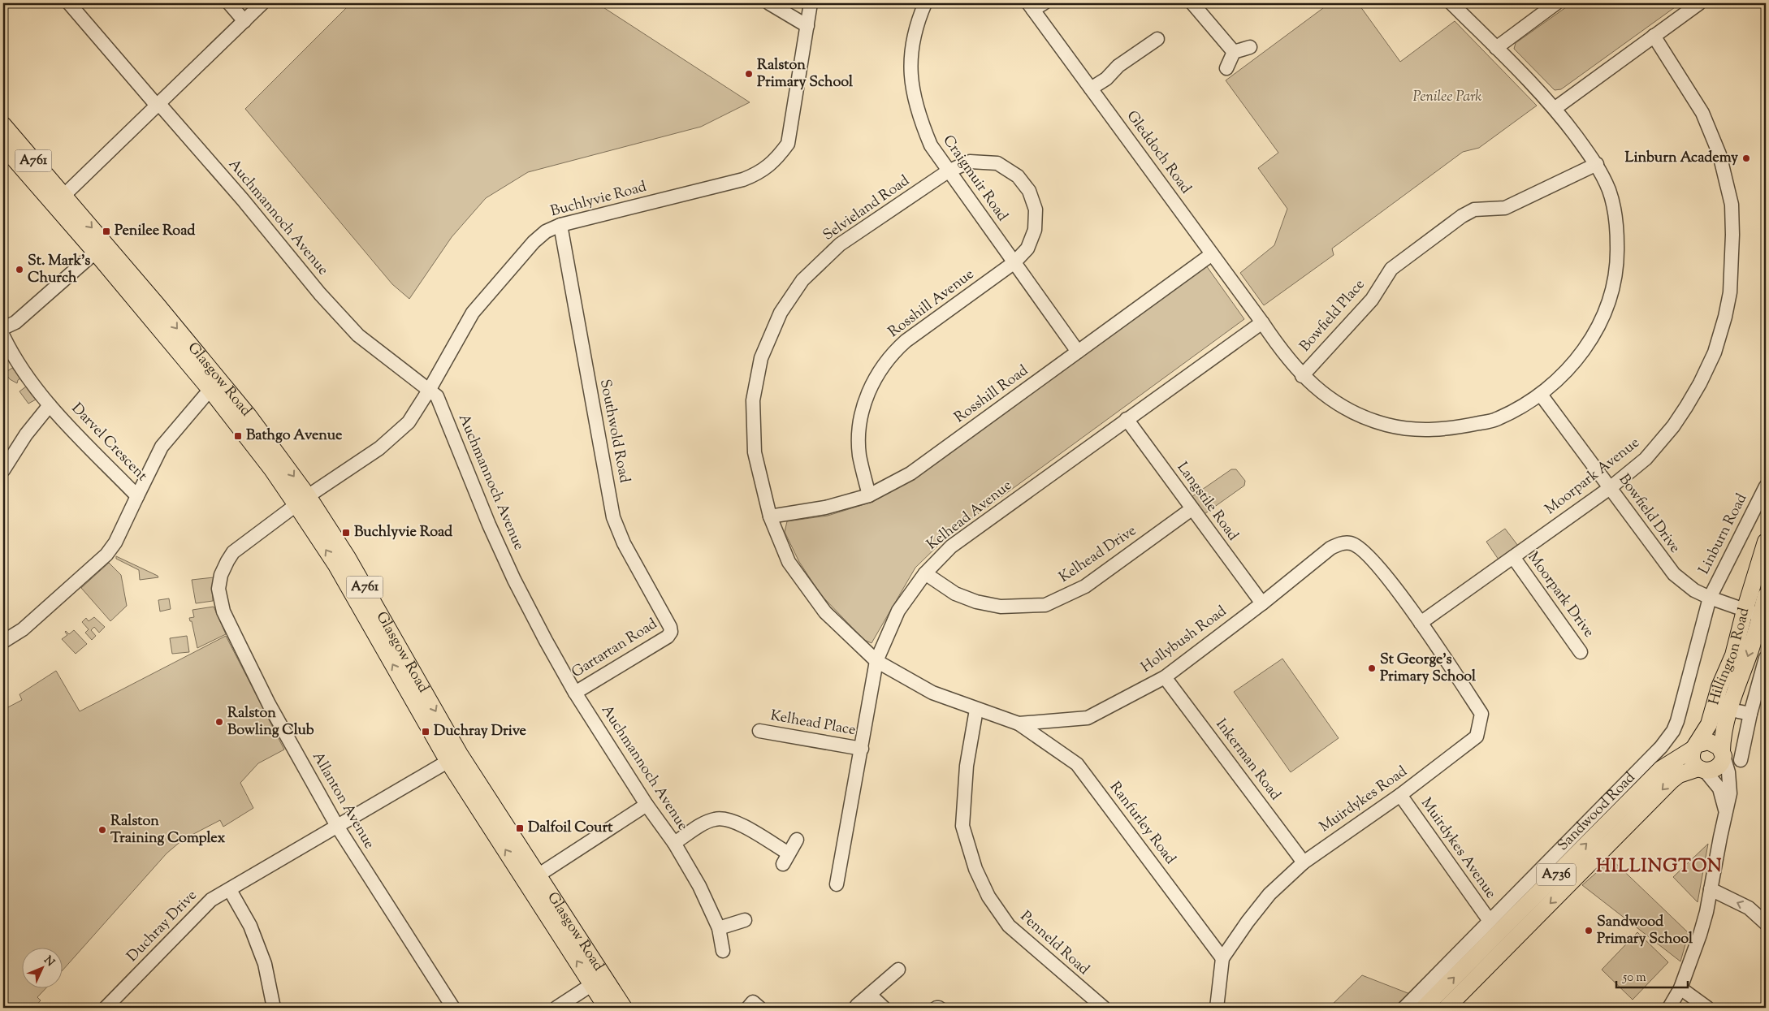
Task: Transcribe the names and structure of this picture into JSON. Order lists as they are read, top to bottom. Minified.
{"streets":{"main road":["A761","Glasgow Road","Hillington Road","Sandwood Road","A736"],"street":["Gleddoch Road","Craigmuir Road","Buchlyvie Road","Selvieland Road","Auchmannoch Avenue","Rosshill Avenue","Bowfield Place","Rosshill Road","Southwold Road","Darvel Crescent","Moorpark Avenue","Langstile Road","Bowfield Drive","Kelhead Avenue","Linburn Road","Kelhead Drive","Moorpark Drive","Hollybush Road","Gartartan Road","Kelhead Place","Inkerman Road","Muirdykes Road","Allanton Avenue","Ranfurley Road","Muirdykes Avenue","Duchray Drive","Penneld Road"]},"crossings":[["Gleddoch Road","Bowfield Place"],["Gleddoch Road","Rosshill Road"],["Gleddoch Road","Bowfield Drive"],["Gleddoch Road","Kelhead Avenue"],["Craigmuir Road","Selvieland Road"],["Craigmuir Road","Rosshill Avenue"],["Craigmuir Road","Rosshill Road"],["Buchlyvie Road","Auchmannoch Avenue"],["Buchlyvie Road","Glasgow Road"],["Buchlyvie Road","Southwold Road"],["Buchlyvie Road","Allanton Avenue"],["Selvieland Road","Rosshill Avenue"],["Selvieland Road","Rosshill Road"],["Selvieland Road","Kelhead Avenue"],["Selvieland Road","Hollybush Road"],["Auchmannoch Avenue","Gartartan Road"],["Rosshill Avenue","Rosshill Road"],["Glasgow Road","Darvel Crescent"],["Glasgow Road","Allanton Avenue"],["Glasgow Road","Duchray Drive"],["Southwold Road","Gartartan Road"],["Moorpark Avenue","Bowfield Drive"],["Moorpark Avenue","Moorpark Drive"],["Moorpark Avenue","Hollybush Road"],["Moorpark Avenue","Muirdykes Road"],["Langstile Road","Kelhead Avenue"],["Langstile Road","Kelhead Drive"],["Langstile Road","Hollybush Road"],["Bowfield Drive","Linburn Road"],["Bowfield Drive","Hillington Road"],["Bowfield Drive","Sandwood Road"],["Kelhead Avenue","Kelhead Drive"],["Kelhead Avenue","Hollybush Road"],["Kelhead Avenue","Kelhead Place"],["Linburn Road","Sandwood Road"],["Hollybush Road","Inkerman Road"],["Hollybush Road","Muirdykes Road"],["Hollybush Road","Ranfurley Road"],["Hollybush Road","Penneld Road"],["Hillington Road","Sandwood Road"],["Hillington Road","A736"],["Inkerman Road","Muirdykes Road"],["Muirdykes Road","Ranfurley Road"],["Muirdykes Road","Muirdykes Avenue"],["Allanton Avenue","Duchray Drive"],["Sandwood Road","Muirdykes Avenue"],["Sandwood Road","A736"]],"districts":["HILLINGTON"],"parks":["Penilee Park"],"places":{"other":["Ralston Primary School","Linburn Academy","St. Mark's Church","St George's Primary School","Ralston Bowling Club","Ralston Training Complex","Sandwood Primary School"],"transit":["Penilee Road","Bathgo Avenue","Buchlyvie Road","Duchray Drive","Dalfoil Court"]},"scale_bar":"50 m","north":"top right"}
